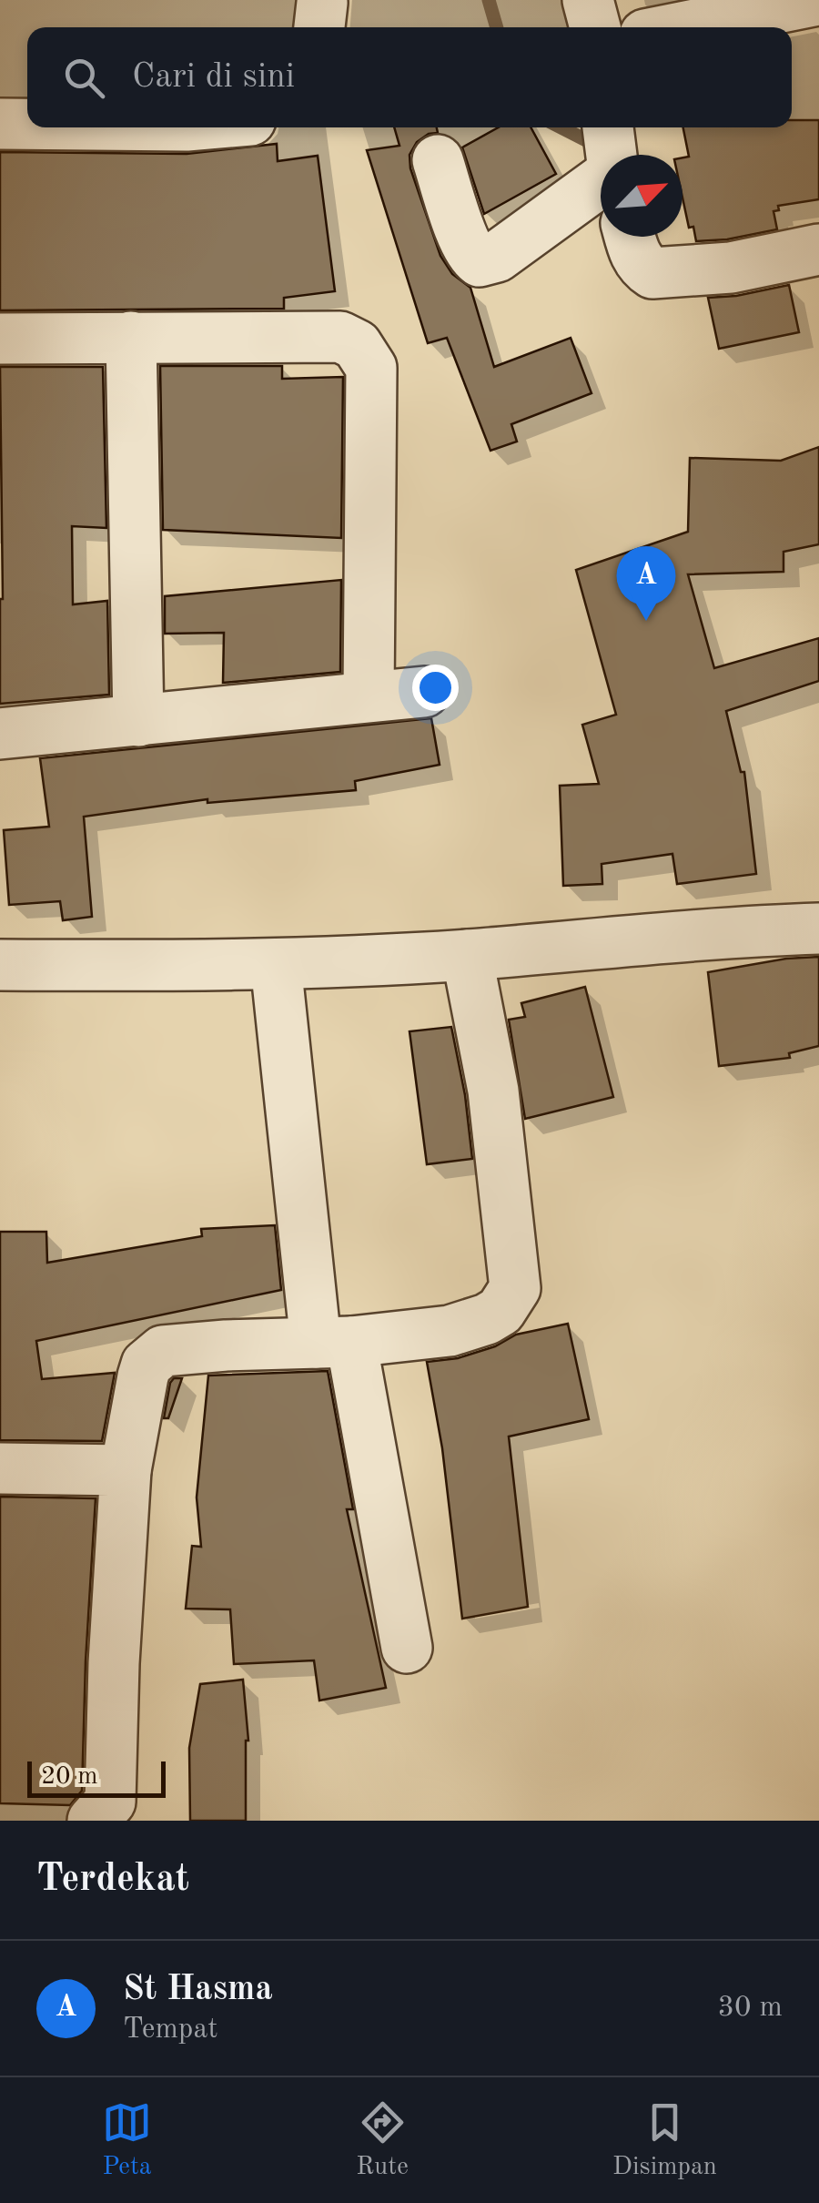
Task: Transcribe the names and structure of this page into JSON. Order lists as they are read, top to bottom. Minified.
{"scale_bar":"20 m","north":"top right","page":{"search":"Cari di sini","pins":"A","scale":"20 m","heading":"Terdekat","list":[{"mark":"A","name":"St Hasma","note":"Tempat","value":"30 m"}],"nav":["Peta","Rute","Disimpan"]}}
